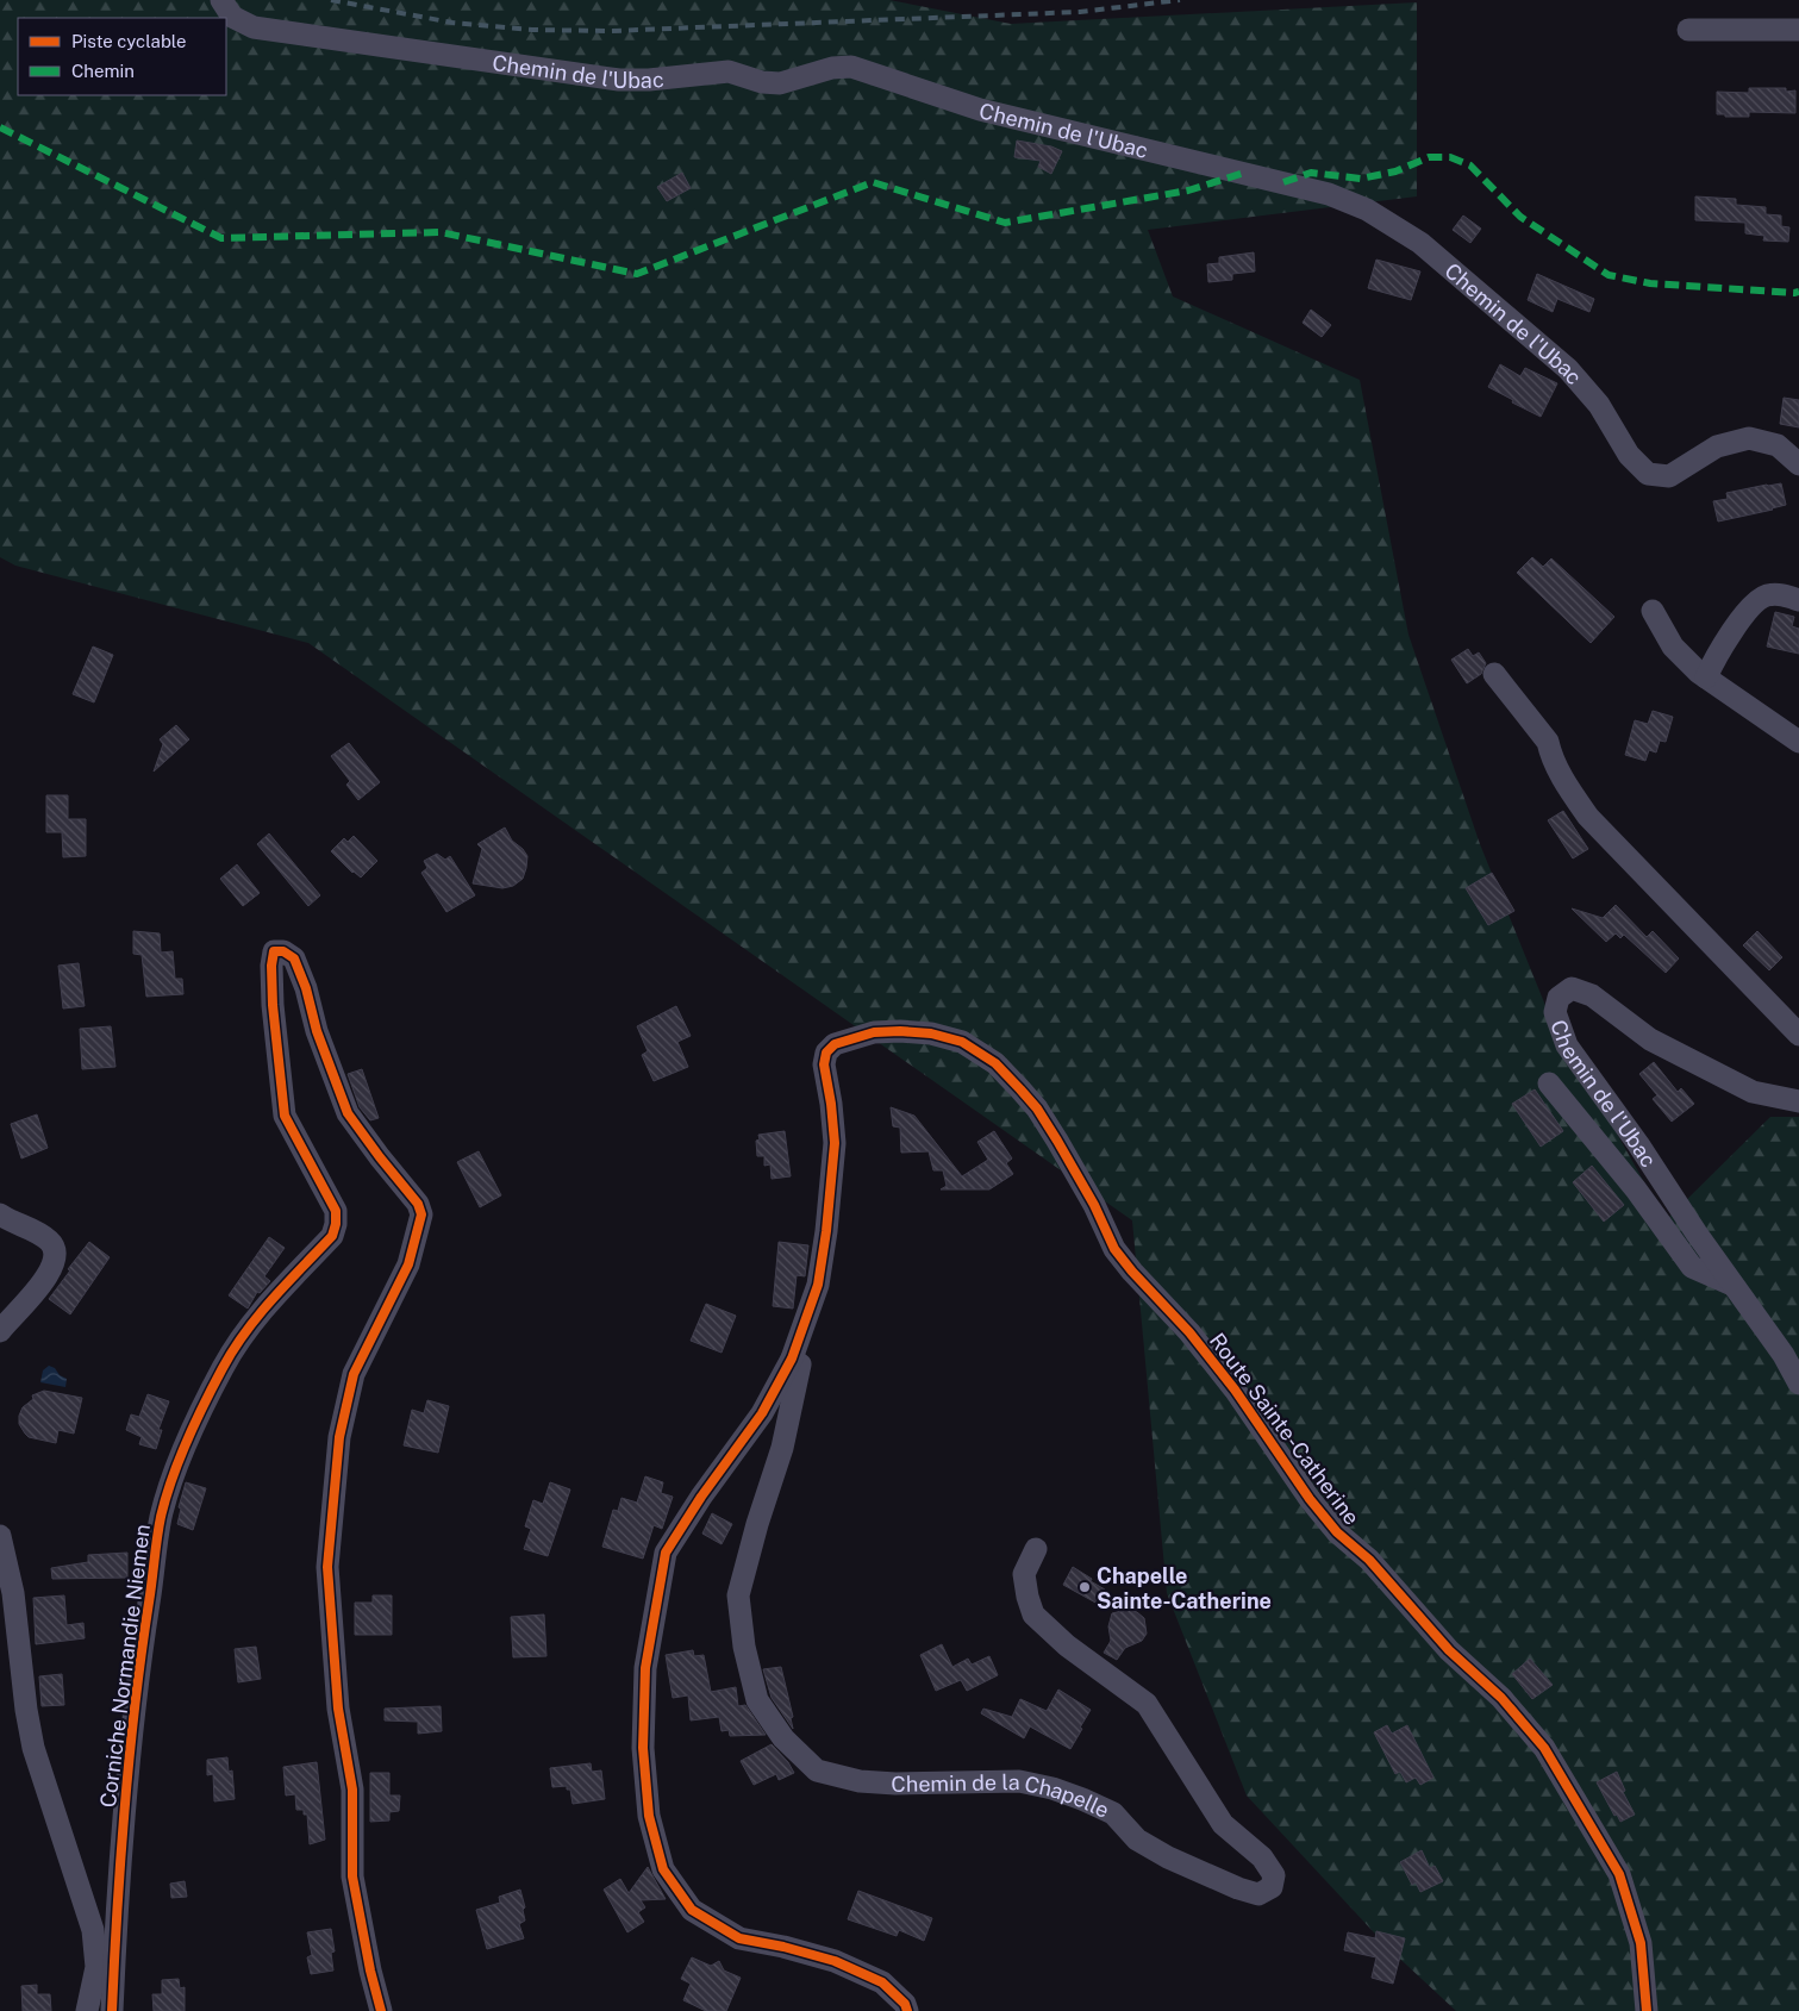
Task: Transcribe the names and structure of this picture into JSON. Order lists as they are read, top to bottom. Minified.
{"streets":{"street":["Chemin de l'Ubac","Route Sainte-Catherine","Corniche Normandie Niemen","Chemin de la Chapelle"]},"crossings":[["Route Sainte-Catherine","Chemin de la Chapelle"]],"places":["Chapelle Sainte-Catherine"],"legend":["Piste cyclable","Chemin"]}
